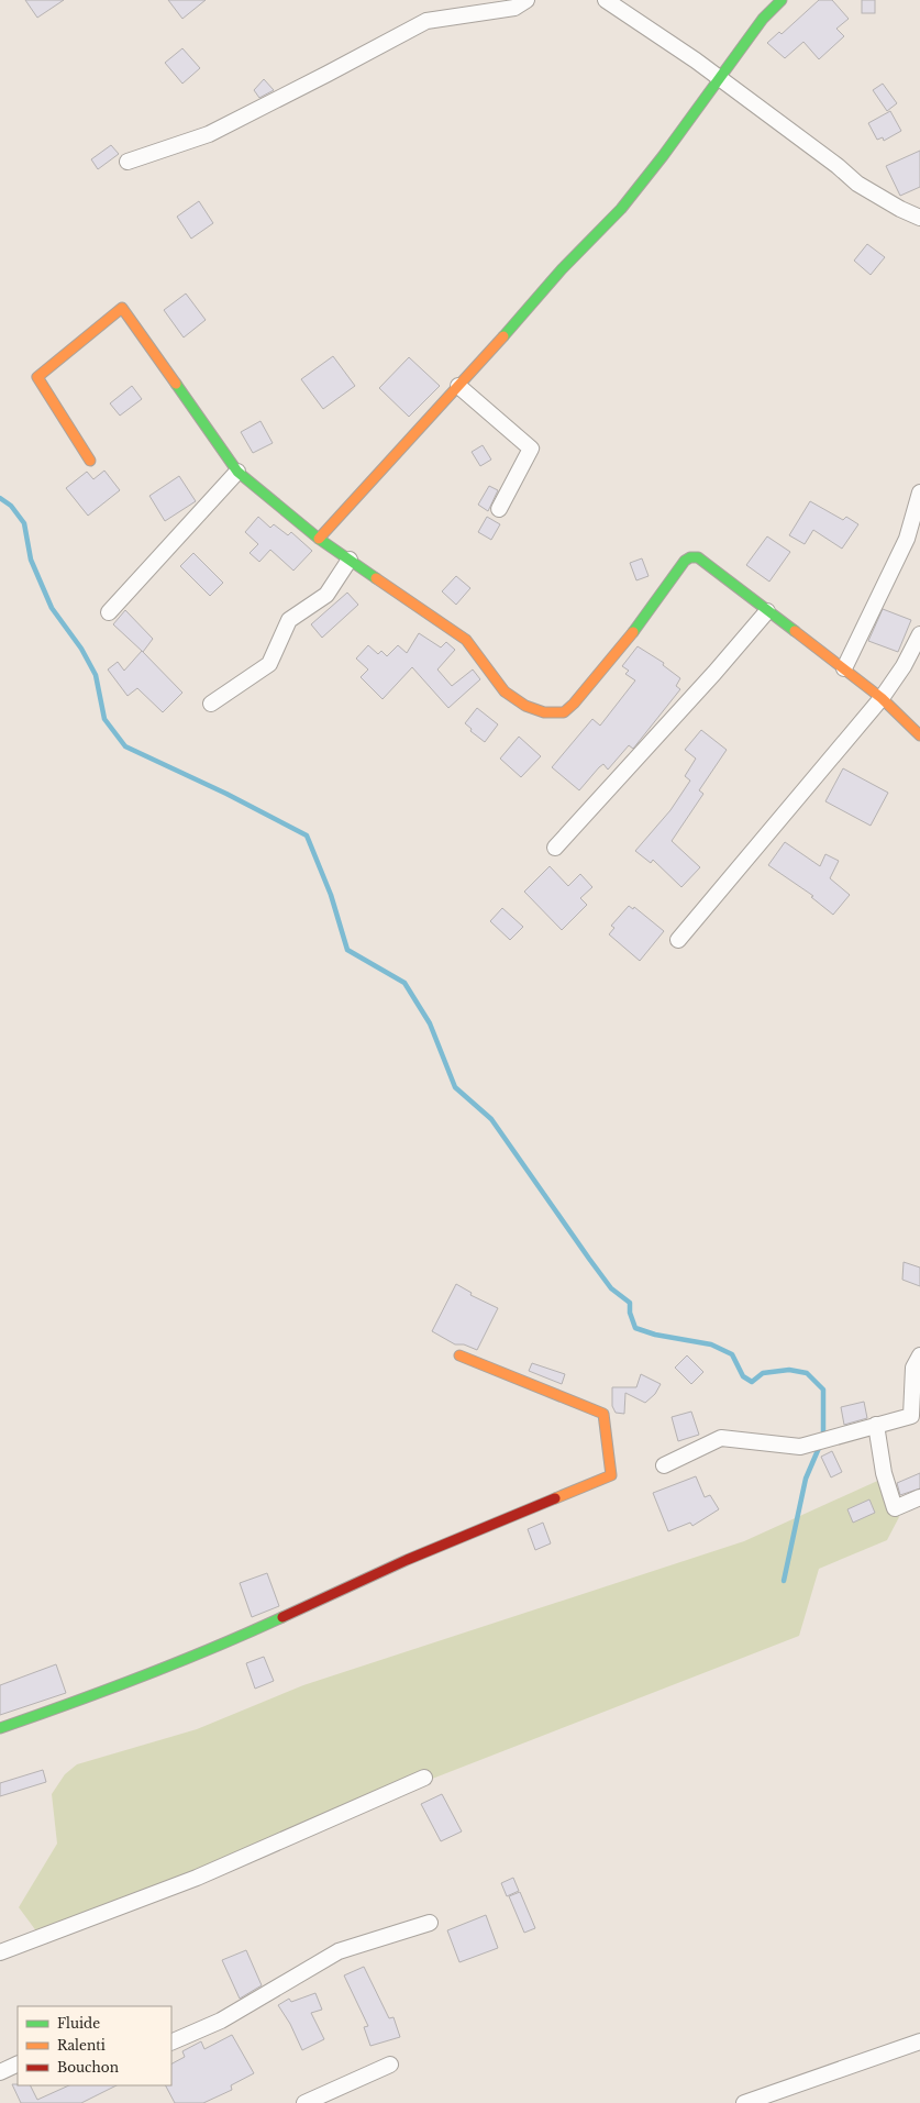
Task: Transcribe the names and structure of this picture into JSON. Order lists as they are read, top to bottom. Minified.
{"legend":["Fluide","Ralenti","Bouchon"]}
